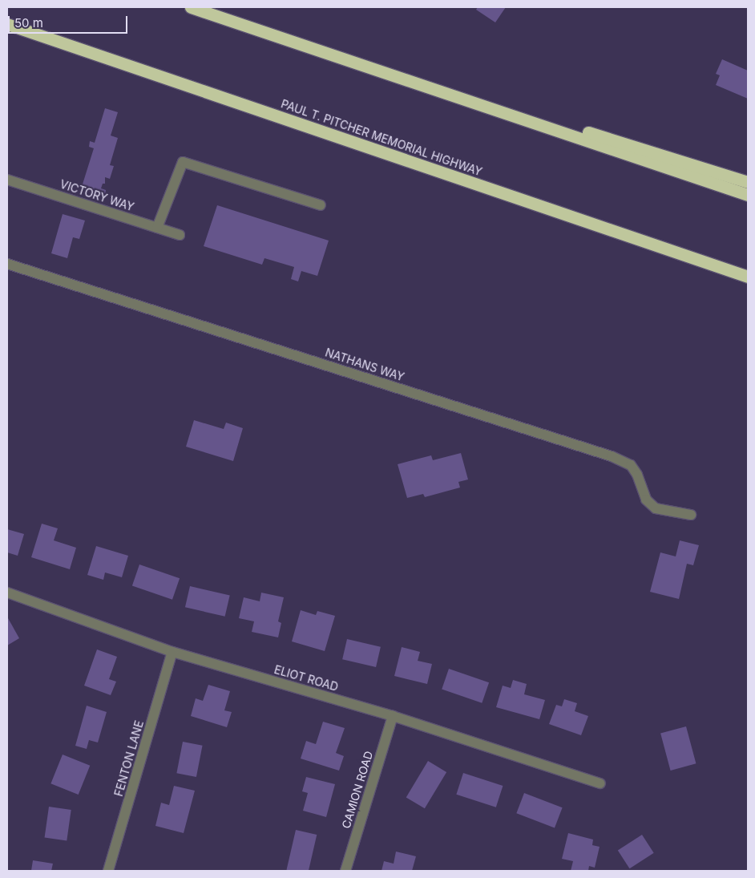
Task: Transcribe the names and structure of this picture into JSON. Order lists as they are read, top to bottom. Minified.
{"streets":{"highway":["PAUL T. PITCHER MEMORIAL HIGHWAY"],"street":["VICTORY WAY","NATHANS WAY","ELIOT ROAD","FENTON LANE","CAMION ROAD"]},"crossings":[["ELIOT ROAD","FENTON LANE"],["ELIOT ROAD","CAMION ROAD"]],"scale_bar":"50 m"}
